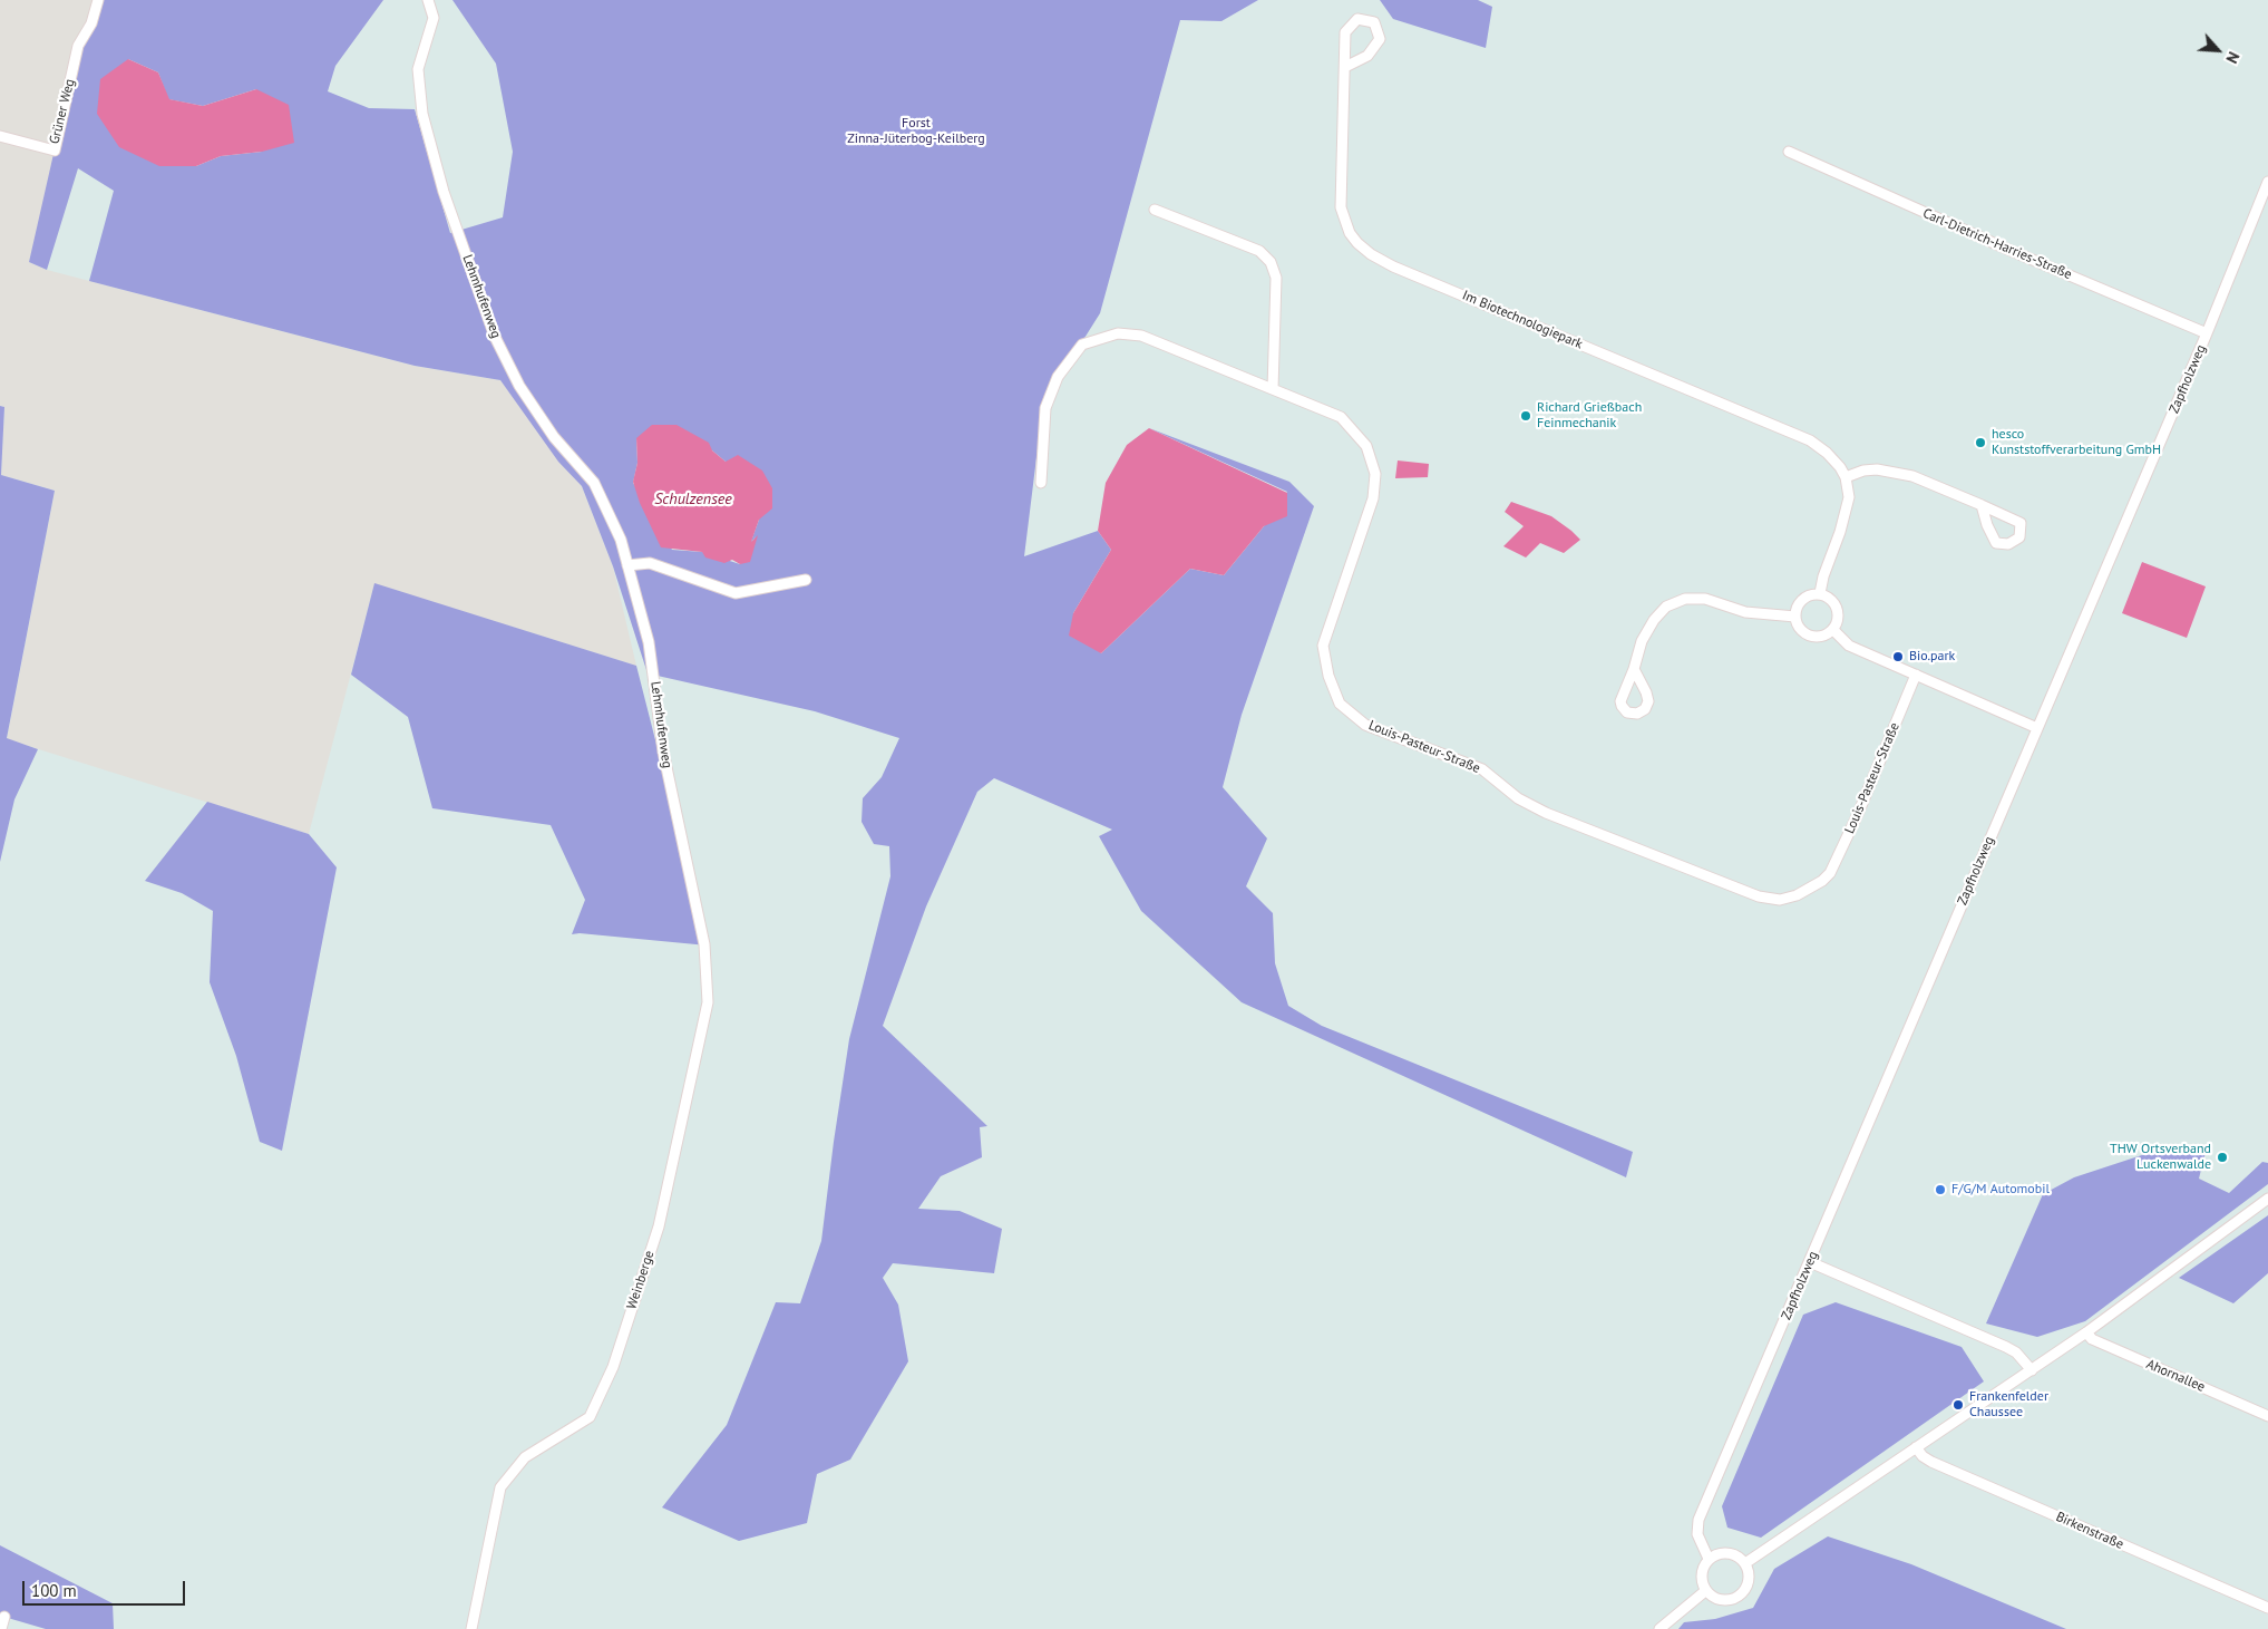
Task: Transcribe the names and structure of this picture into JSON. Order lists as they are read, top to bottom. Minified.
{"streets":{"street":["Grüner Weg","Carl-Dietrich-Harries-Straße","Lehmhufenweg","Im Biotechnologiepark","Zapfholzweg","Louis-Pasteur-Straße","Weinberge","Ahornallee","Birkenstraße"]},"crossings":[["Carl-Dietrich-Harries-Straße","Zapfholzweg"],["Lehmhufenweg","Weinberge"]],"water":["Schulzensee"],"parks":["Forst Zinna-Jüterbog-Keilberg"],"places":["Richard Grießbach Feinmechanik","hesco Kunststoffverarbeitung GmbH","Bio.park","THW Ortsverband Luckenwalde","F/G/M Automobil","Frankenfelder Chaussee"],"scale_bar":"100 m","north":"bottom right"}
